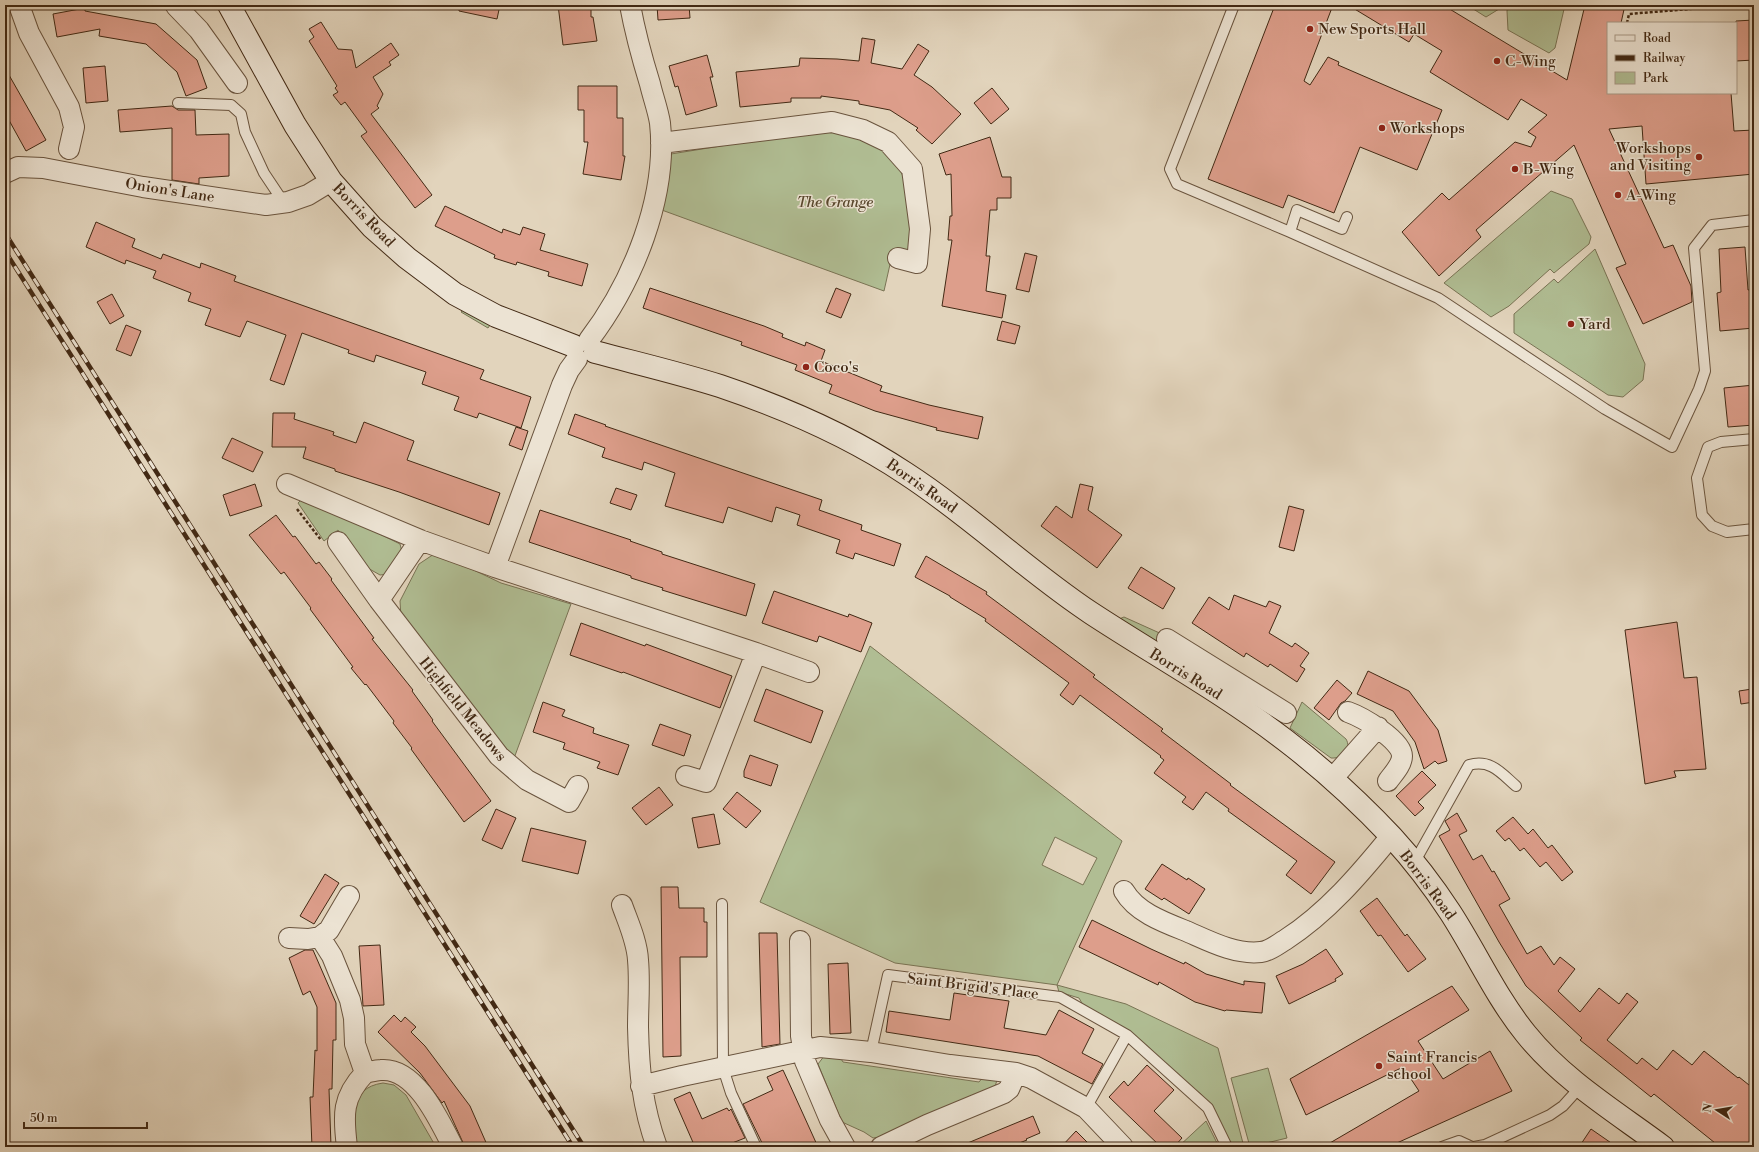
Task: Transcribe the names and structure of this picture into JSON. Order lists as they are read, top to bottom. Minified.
{"streets":{"street":["Onion's Lane","Borris Road","Highfield Meadows"],"lane":["Saint Brigid's Place"]},"crossings":[["Onion's Lane","Borris Road"]],"parks":["The Grange"],"places":["New Sports Hall","C-Wing","Workshops","Workshops and Visiting","B-Wing","A-Wing","Yard","Coco's","Saint Francis school"],"legend":["Road","Railway","Park"],"scale_bar":"50 m","north":"left"}
